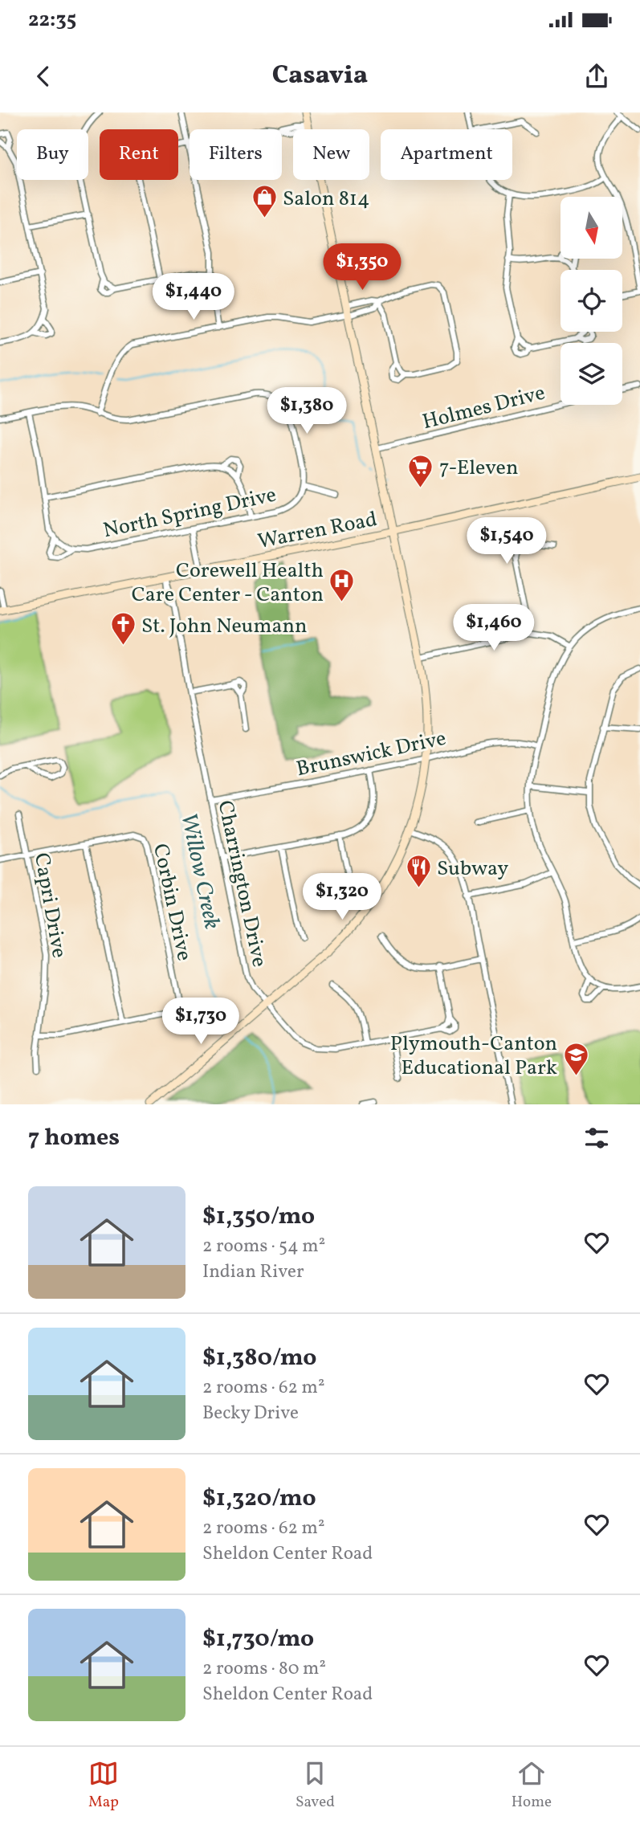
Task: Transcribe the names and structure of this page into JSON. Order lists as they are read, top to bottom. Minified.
{"streets":{"main road":["Warren Road"],"street":["Holmes Drive","North Spring Drive","Brunswick Drive","Charrington Drive","Corbin Drive","Capri Drive"]},"crossings":[["Warren Road","Charrington Drive"],["Brunswick Drive","Charrington Drive"]],"water":["Willow Creek"],"places":{"shop":["Salon 814"],"supermarket":["7-Eleven"],"hospital":["Corewell Health Care Center - Canton"],"church":["St. John Neumann"],"restaurant":["Subway"],"school or university":["Plymouth-Canton Educational Park"]},"north":"bottom","page":{"status":"22:35","header":"Casavia","chip":["Buy","Rent","Filters","New","Apartment"],"price":["$1,350","$1,440","$1,380","$1,540","$1,460","$1,320","$1,730"],"heading":"7 homes","list":[{"name":"$1,350/mo","note":"2 rooms · 54 m² · Indian River"},{"name":"$1,380/mo","note":"2 rooms · 62 m² · Becky Drive"},{"name":"$1,320/mo","note":"2 rooms · 62 m² · Sheldon Center Road"},{"name":"$1,730/mo","note":"2 rooms · 80 m² · Sheldon Center Road"}],"tabs":["Map","Saved","Home"]}}
